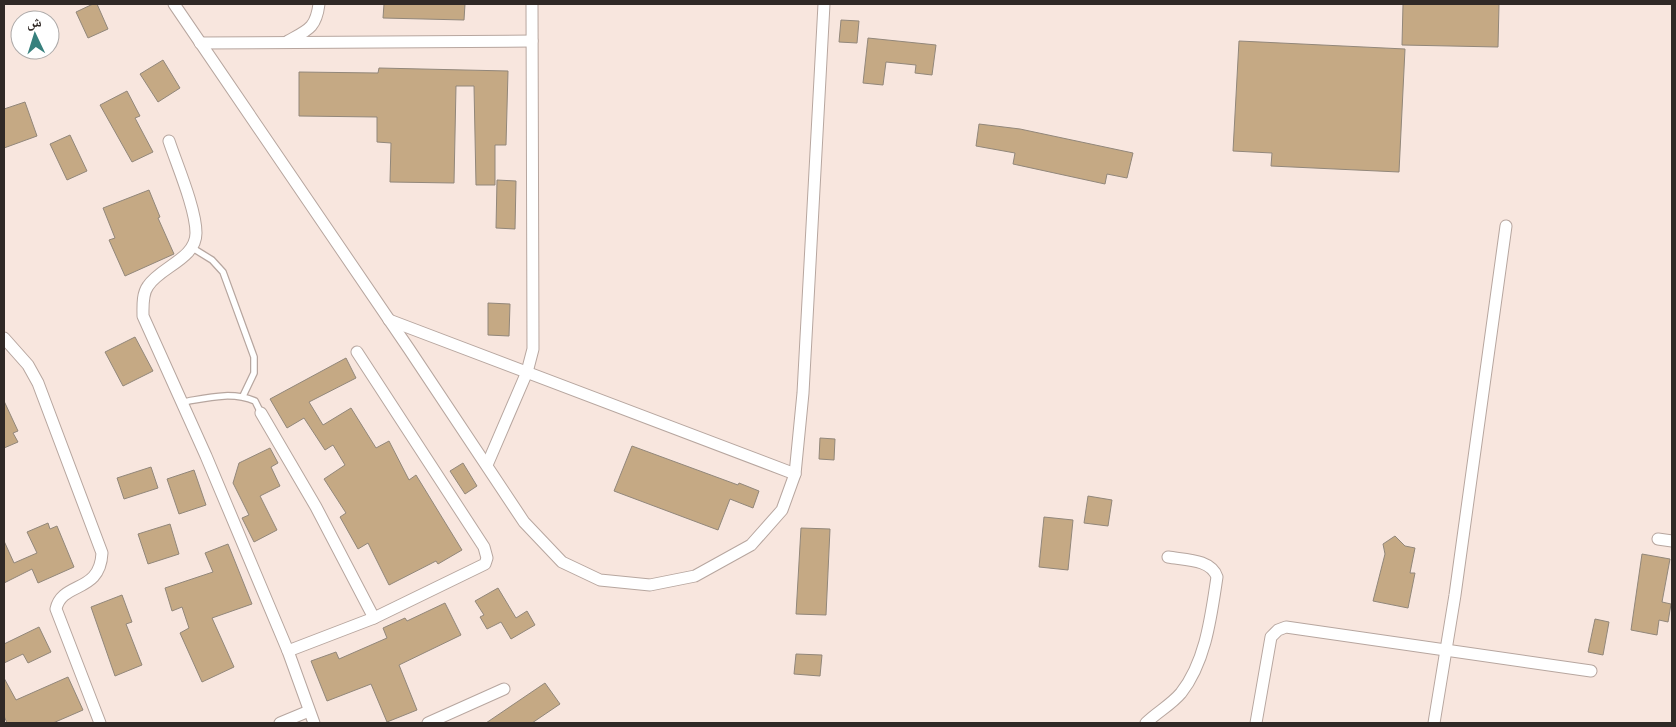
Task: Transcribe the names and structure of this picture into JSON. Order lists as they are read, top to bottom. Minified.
{"north":"top"}
